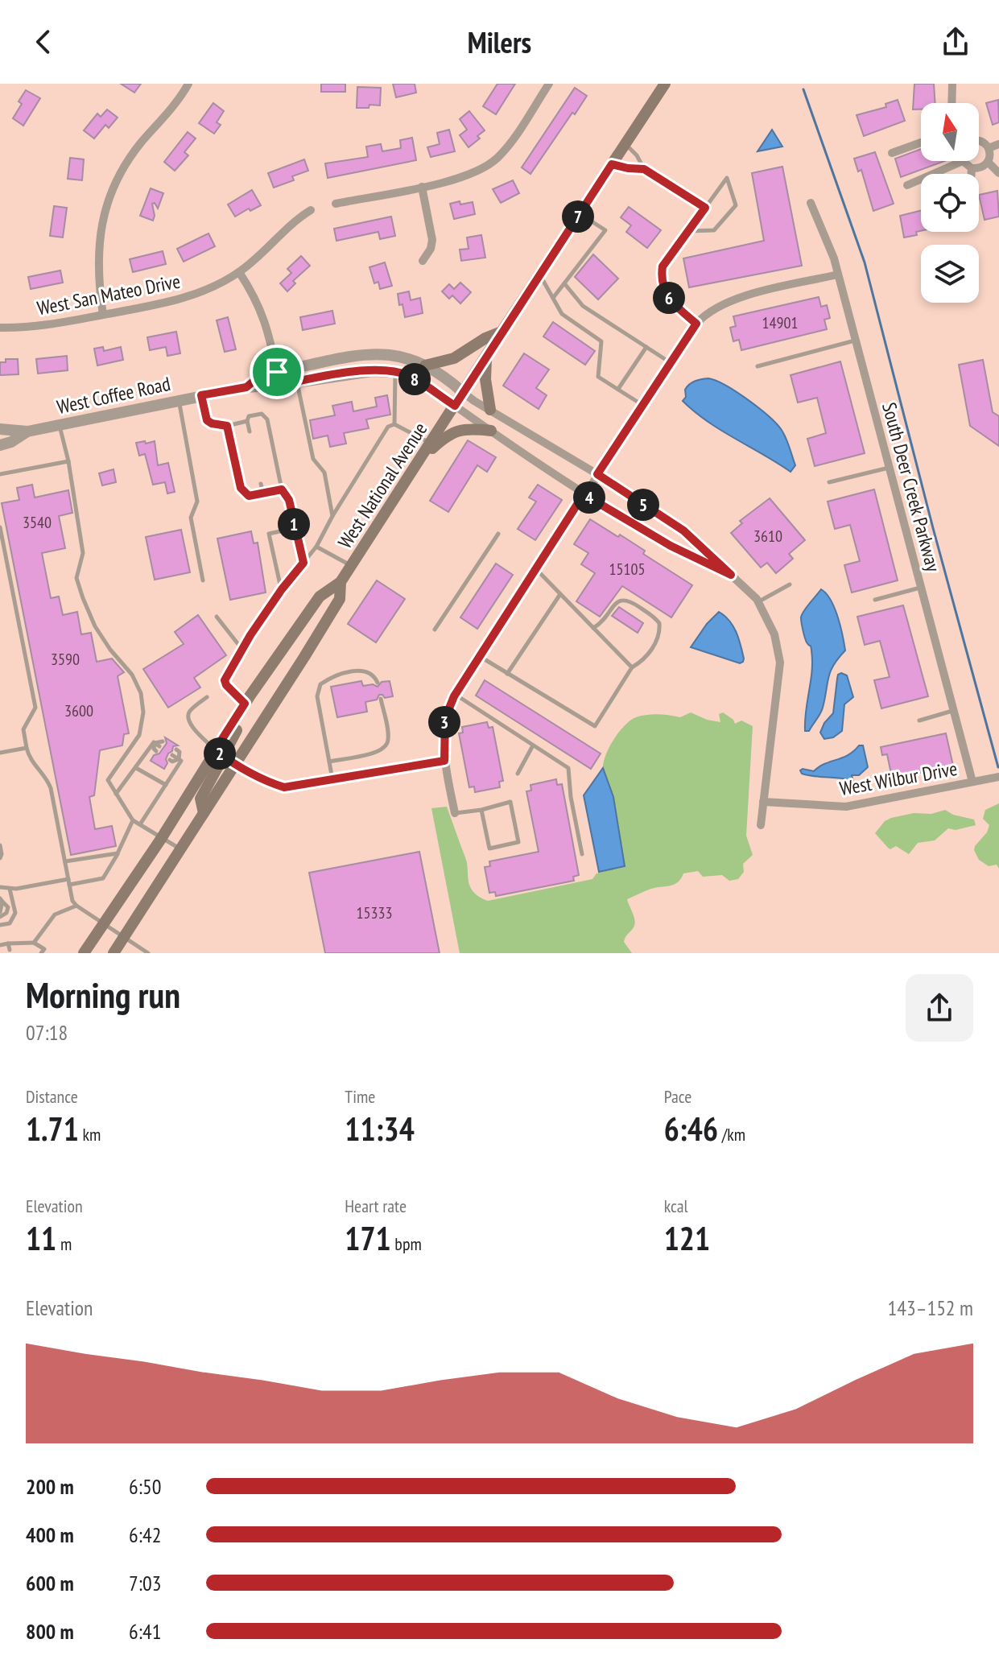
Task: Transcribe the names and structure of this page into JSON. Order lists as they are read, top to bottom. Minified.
{"streets":{"main road":["West National Avenue"],"street":["West San Mateo Drive","West Coffee Road","South Deer Creek Parkway","West Wilbur Drive"]},"crossings":[["West Coffee Road","West National Avenue"],["South Deer Creek Parkway","West Wilbur Drive"]],"house_numbers":["14901","3540","3610","15105","3590","3600","15333"],"north":"top","page":{"header":"Milers","pins":["7","6","8","4","5","1","3","2"],"heading":["Morning run","07:18"],"stats":[["Distance","1.71 km"],["Time","11:34"],["Pace","6:46 /km"],["Elevation","11 m"],["Heart rate","171 bpm"],["kcal","121"]],"chart":["Elevation","143–152 m"],"list":[{"name":"200 m","note":"6:50"},{"name":"400 m","note":"6:42"},{"name":"600 m","note":"7:03"},{"name":"800 m","note":"6:41"}]}}
